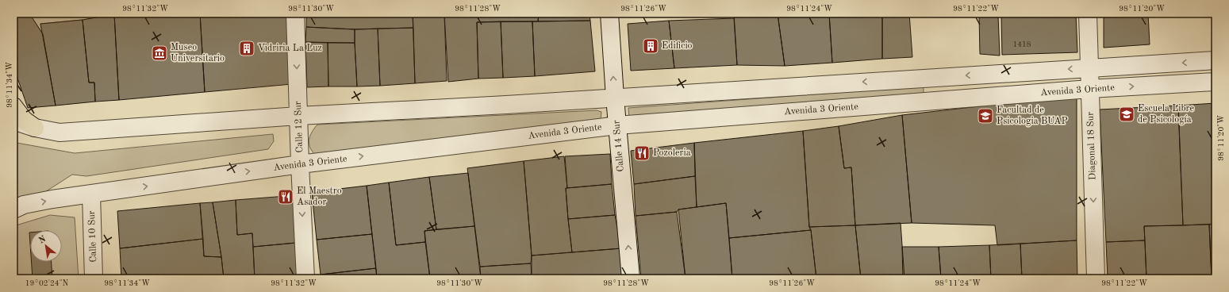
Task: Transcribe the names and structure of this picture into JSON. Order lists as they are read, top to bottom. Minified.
{"streets":{"street":["Avenida 3 Oriente","Calle 12 Sur","Calle 14 Sur","Diagonal 18 Sur","Calle 10 Sur"]},"crossings":[["Avenida 3 Oriente","Calle 12 Sur"],["Avenida 3 Oriente","Calle 14 Sur"],["Avenida 3 Oriente","Diagonal 18 Sur"],["Avenida 3 Oriente","Calle 10 Sur"]],"one_way":["Calle 12 Sur","Calle 14 Sur","Diagonal 18 Sur"],"places":{"building":["Edificio","Vidriria La Luz"],"museum":["Museo Universitario"],"school or university":["Escuela Libre de Psicología","Facultad de Psicologia BUAP"],"restaurant":["Pozoleria","El Maestro Asador"]},"house_numbers":["1418"],"north":"top left","coordinates":["98°11'32\"W","98°11'30\"W","98°11'28\"W","98°11'26\"W","98°11'24\"W","98°11'22\"W","98°11'20\"W","98°11'34\"W","19°02'24\"N"]}
